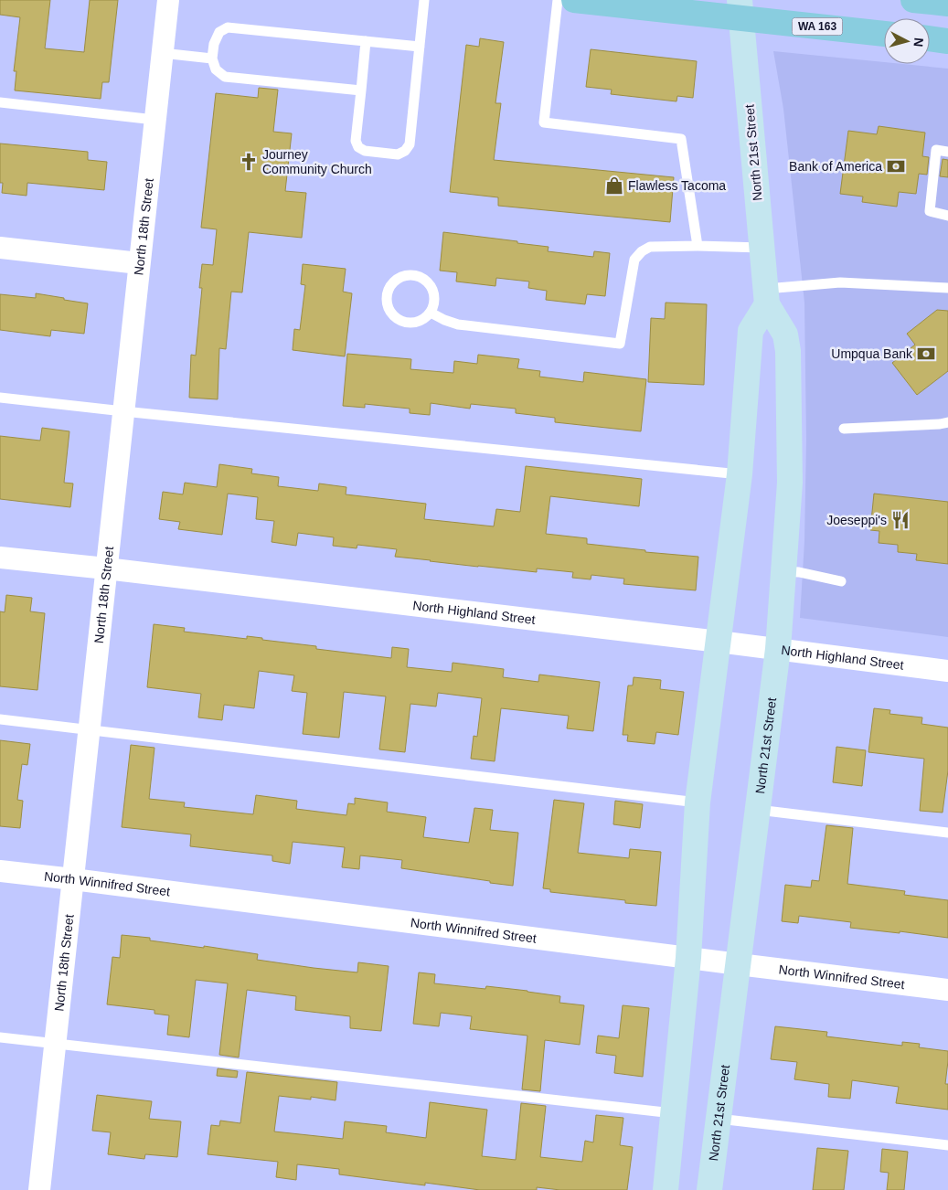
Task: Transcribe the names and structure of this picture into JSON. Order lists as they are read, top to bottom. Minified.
{"streets":{"main road":["WA 163","North 21st Street"],"street":["North 18th Street","North Highland Street","North Winnifred Street"]},"crossings":[["WA 163","North 21st Street"],["North 21st Street","North Highland Street"],["North 21st Street","North Winnifred Street"],["North 18th Street","North Highland Street"],["North 18th Street","North Winnifred Street"]],"places":{"church":["Journey Community Church"],"bank":["Bank of America","Umpqua Bank"],"shop":["Flawless Tacoma"],"restaurant":["Joeseppi's"]},"north":"right"}
